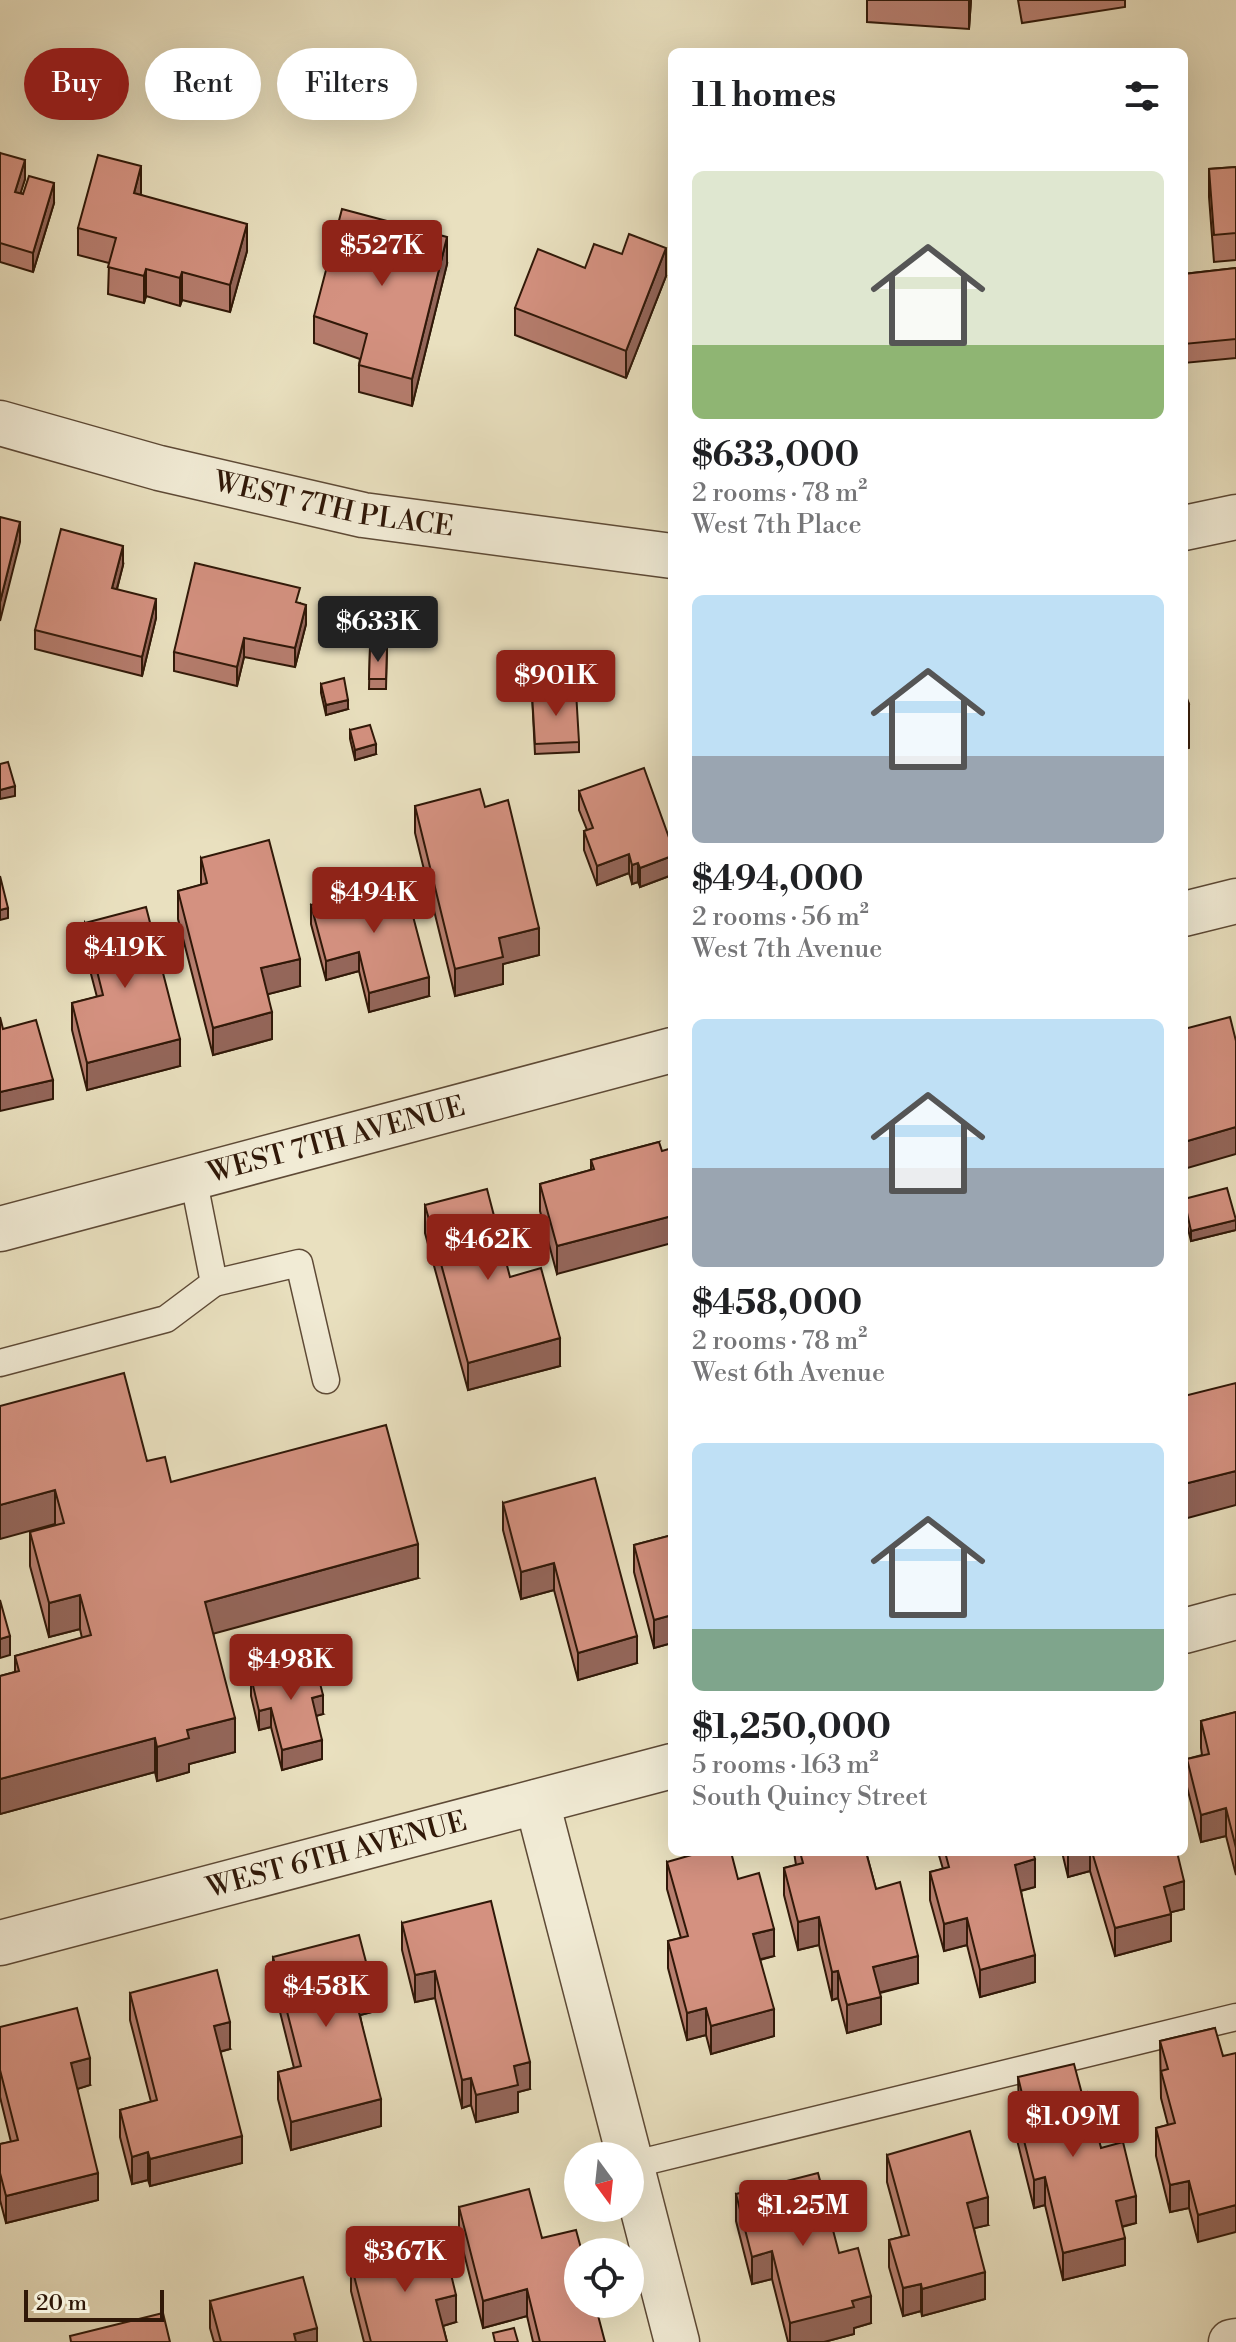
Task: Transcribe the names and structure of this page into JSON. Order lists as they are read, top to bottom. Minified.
{"streets":{"street":["WEST 7TH PLACE","WEST 7TH AVENUE","WEST 6TH AVENUE"]},"scale_bar":"20 m","north":"bottom","page":{"chip":["Buy","Rent","Filters"],"heading":"11 homes","list":[{"name":"$633,000","note":"2 rooms · 78 m² · West 7th Place"},{"name":"$494,000","note":"2 rooms · 56 m² · West 7th Avenue"},{"name":"$458,000","note":"2 rooms · 78 m² · West 6th Avenue"},{"name":"$1,250,000","note":"5 rooms · 163 m² · South Quincy Street"}],"price":["$527K","$633K","$901K","$494K","$419K","$462K","$498K","$458K","$1.09M","$1.25M","$367K"],"scale":"20 m"}}
